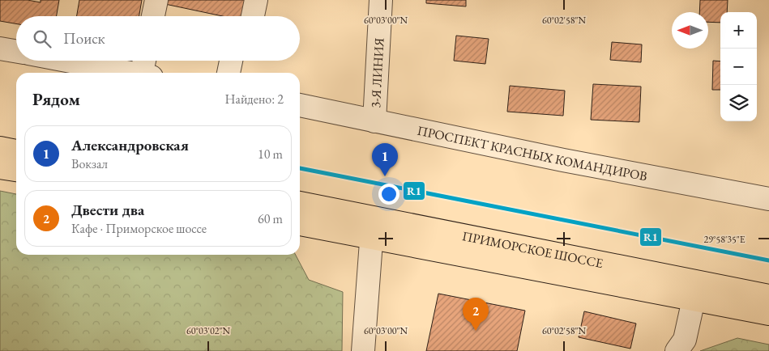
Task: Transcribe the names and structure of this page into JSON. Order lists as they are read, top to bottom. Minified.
{"streets":{"highway":["ПРИМОРСКОЕ ШОССЕ"],"street":["3-Я ЛИНИЯ","ПРОСПЕКТ КРАСНЫХ КОМАНДИРОВ"]},"crossings":[["3-Я ЛИНИЯ","ПРОСПЕКТ КРАСНЫХ КОМАНДИРОВ"]],"lines":["transit line R1"],"north":"left","page":{"map_buttons":["+","−"],"search":"Поиск","heading":["Рядом","Найдено: 2"],"list":[{"mark":"1","name":"Александровская","note":"Вокзал","value":"10 m"},{"mark":"2","name":"Двести два","note":"Кафе · Приморское шоссе","value":"60 m"}],"pins":["1","2"]},"coordinates":["60°03'00\"N","60°02'58\"N","29°58'35\"E","60°03'02\"N"]}
